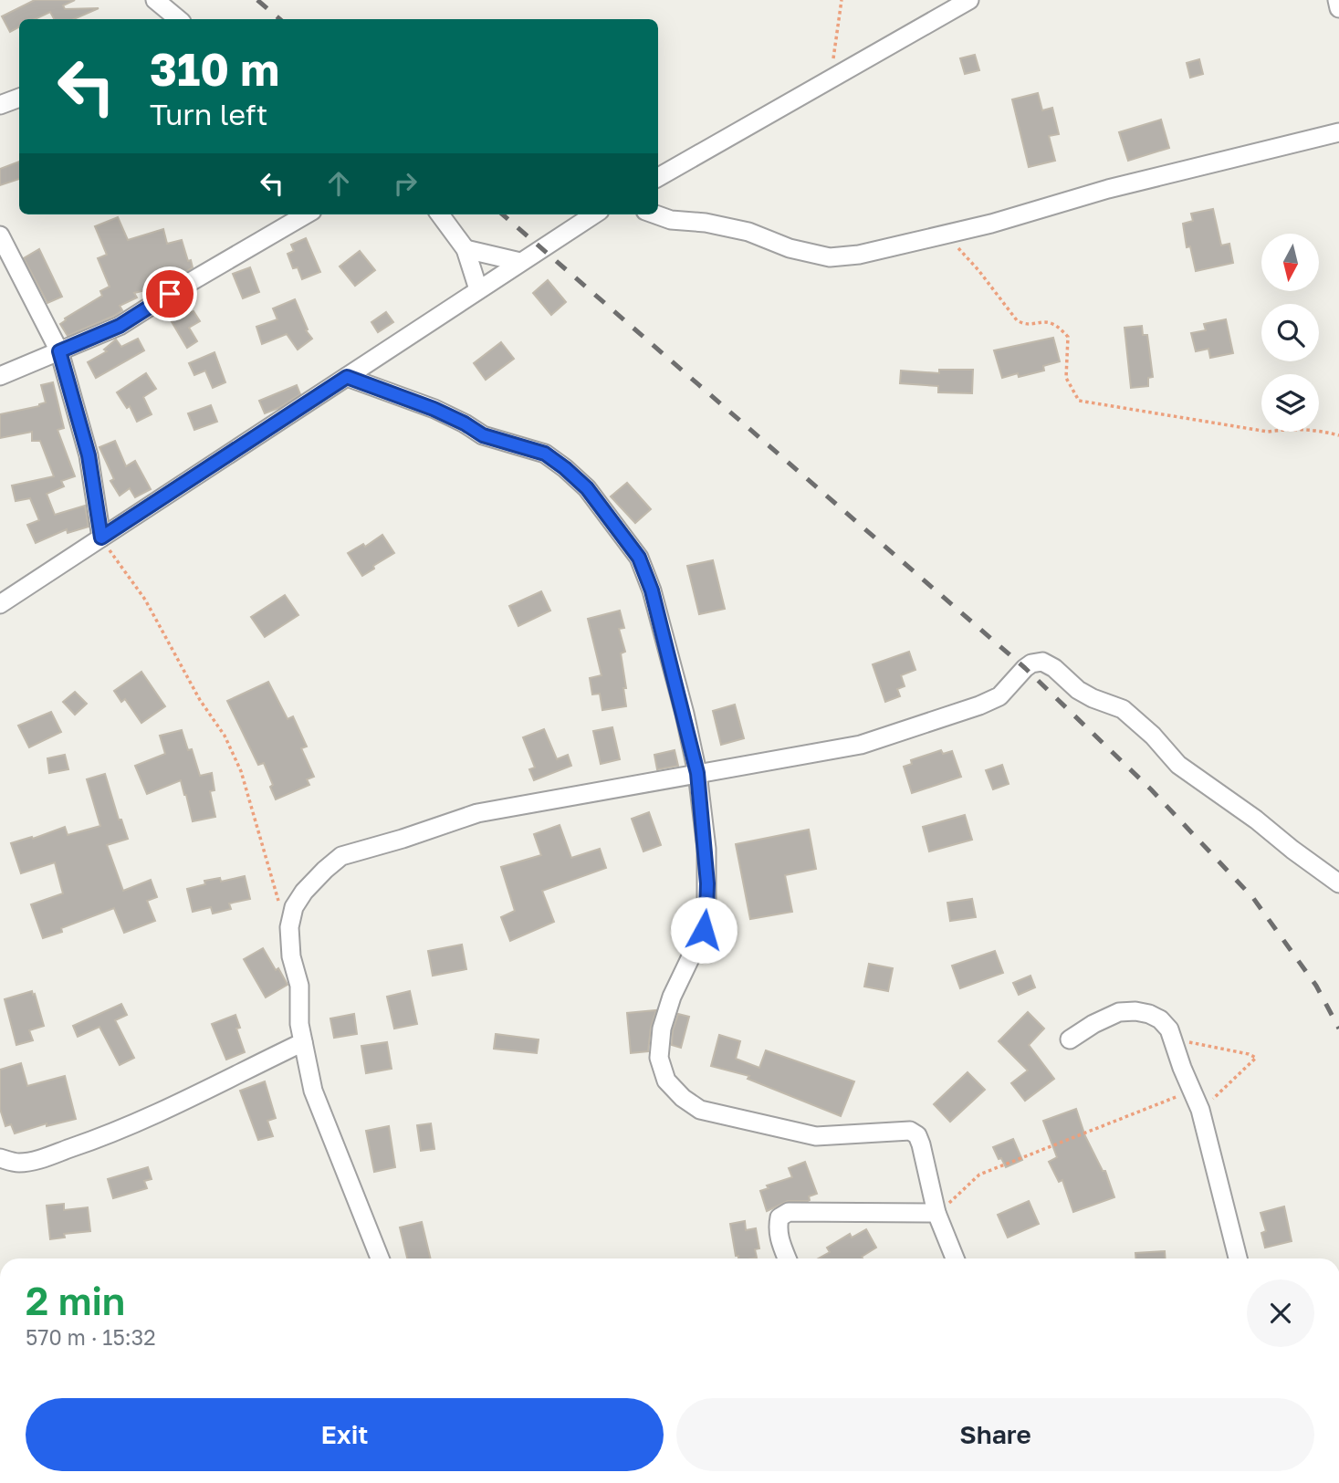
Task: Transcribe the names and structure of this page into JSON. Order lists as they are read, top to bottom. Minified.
{"north":"bottom","page":{"turn":["310 m","Turn left"],"heading":["2 min","570 m · 15:32"],"buttons":["Exit","Share"]}}
